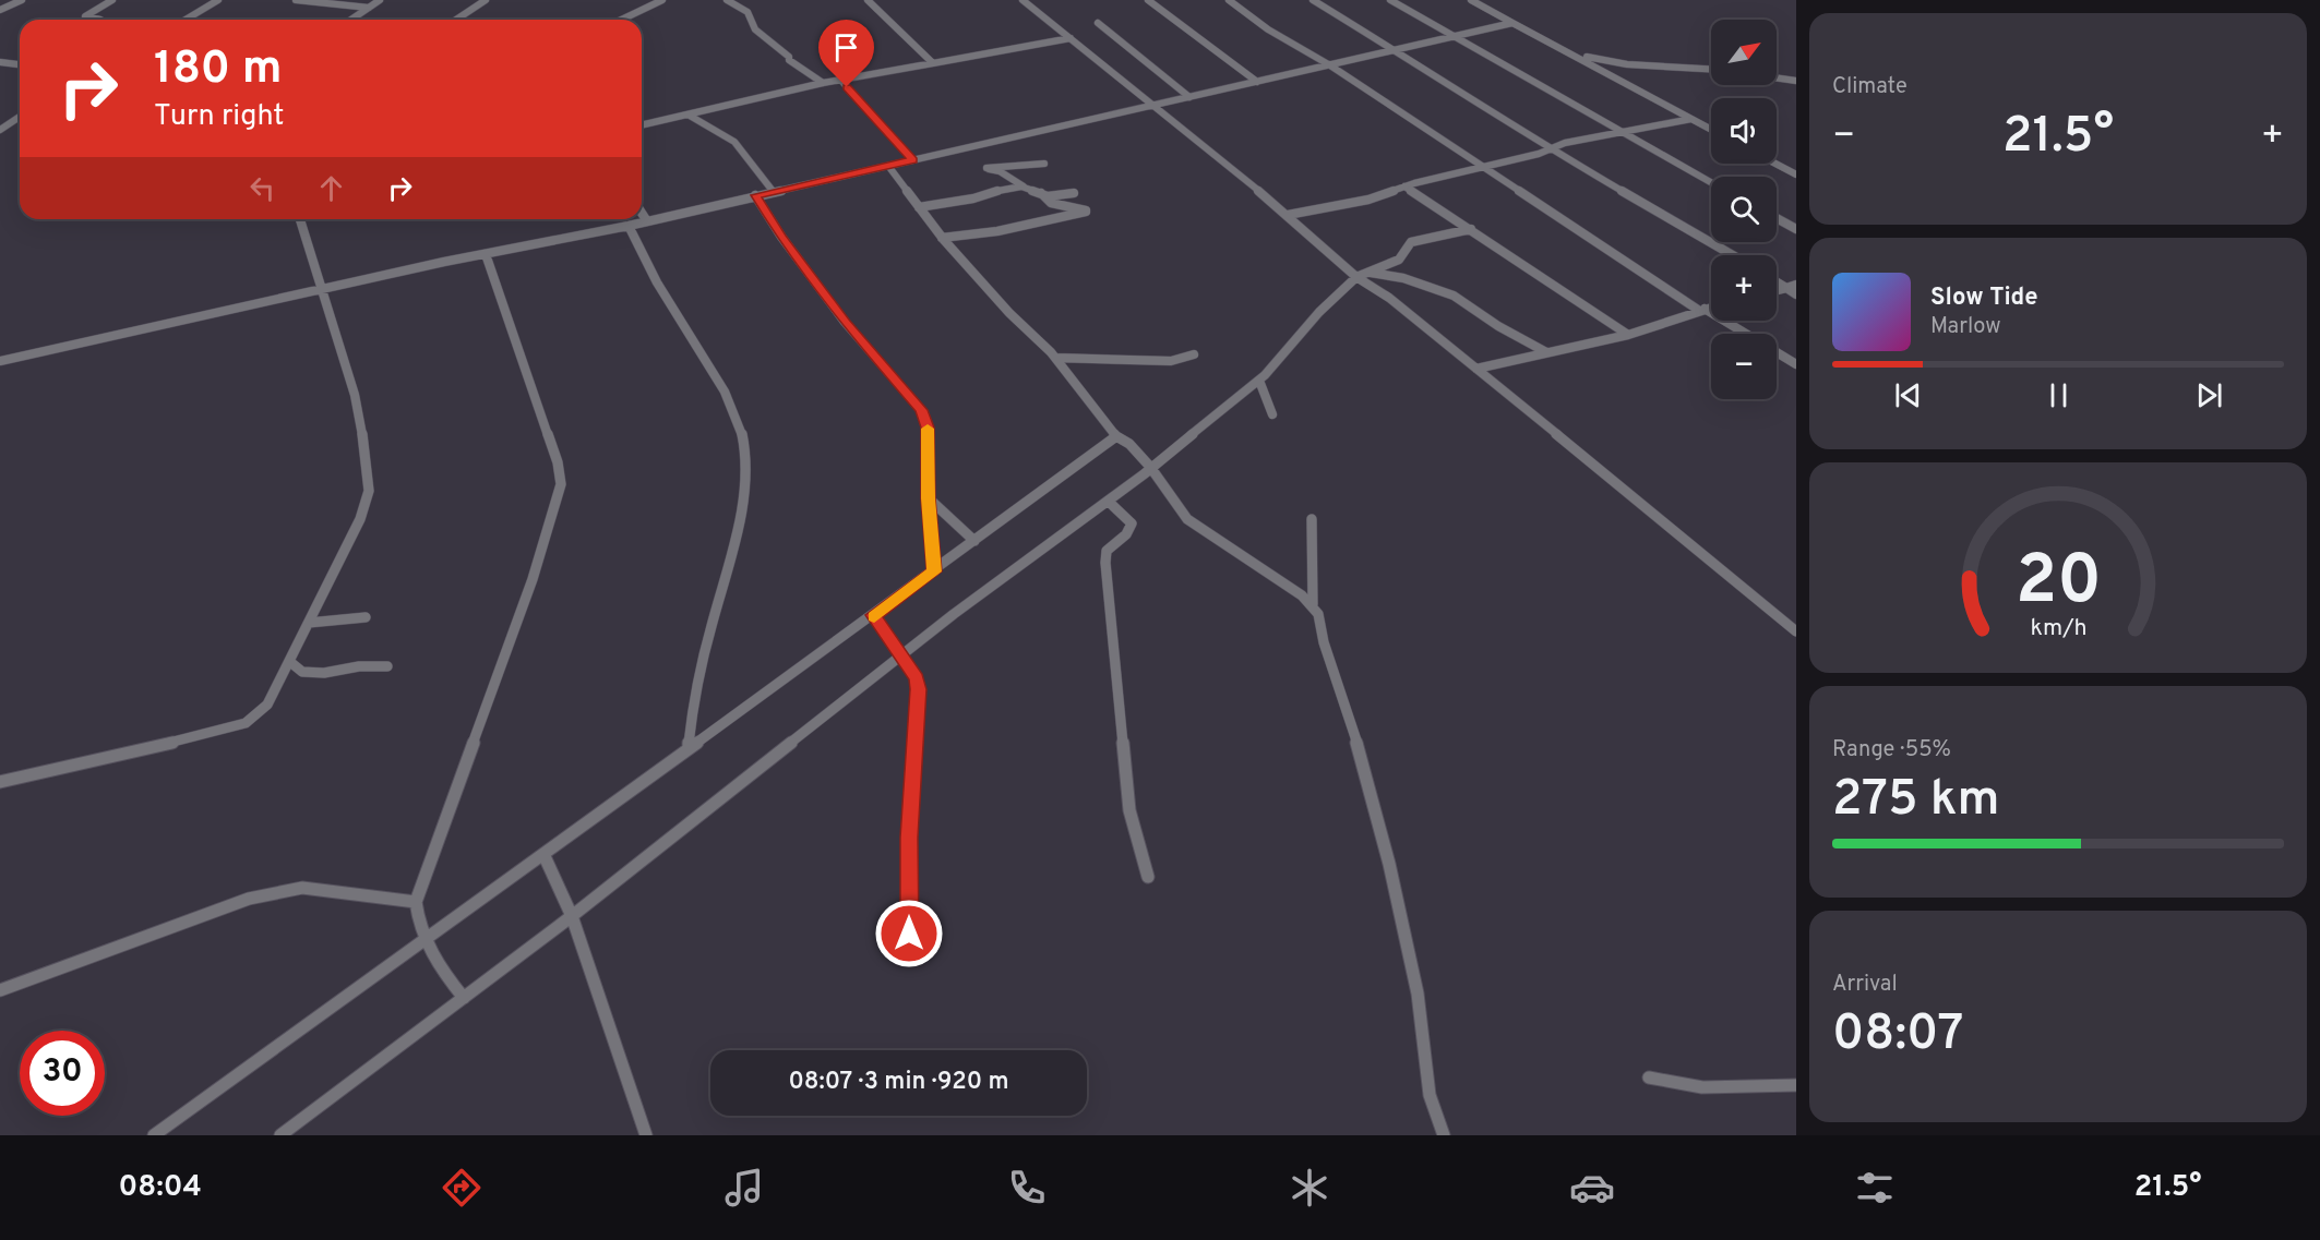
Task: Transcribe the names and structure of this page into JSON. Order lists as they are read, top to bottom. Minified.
{"north":"top right","page":{"tile":["Climate",["Range · 55%","275 km"],["Arrival","08:07"]],"map_buttons":["+","−"],"turn":["180 m","Turn right"],"heat":["−","21.5°","+"],"song":["Slow Tide","Marlow"],"limit":"30","trip":"08:07 · 3 min · 920 m","tabs":["08:04","21.5°"],"gauge":["20","km/h"]}}
